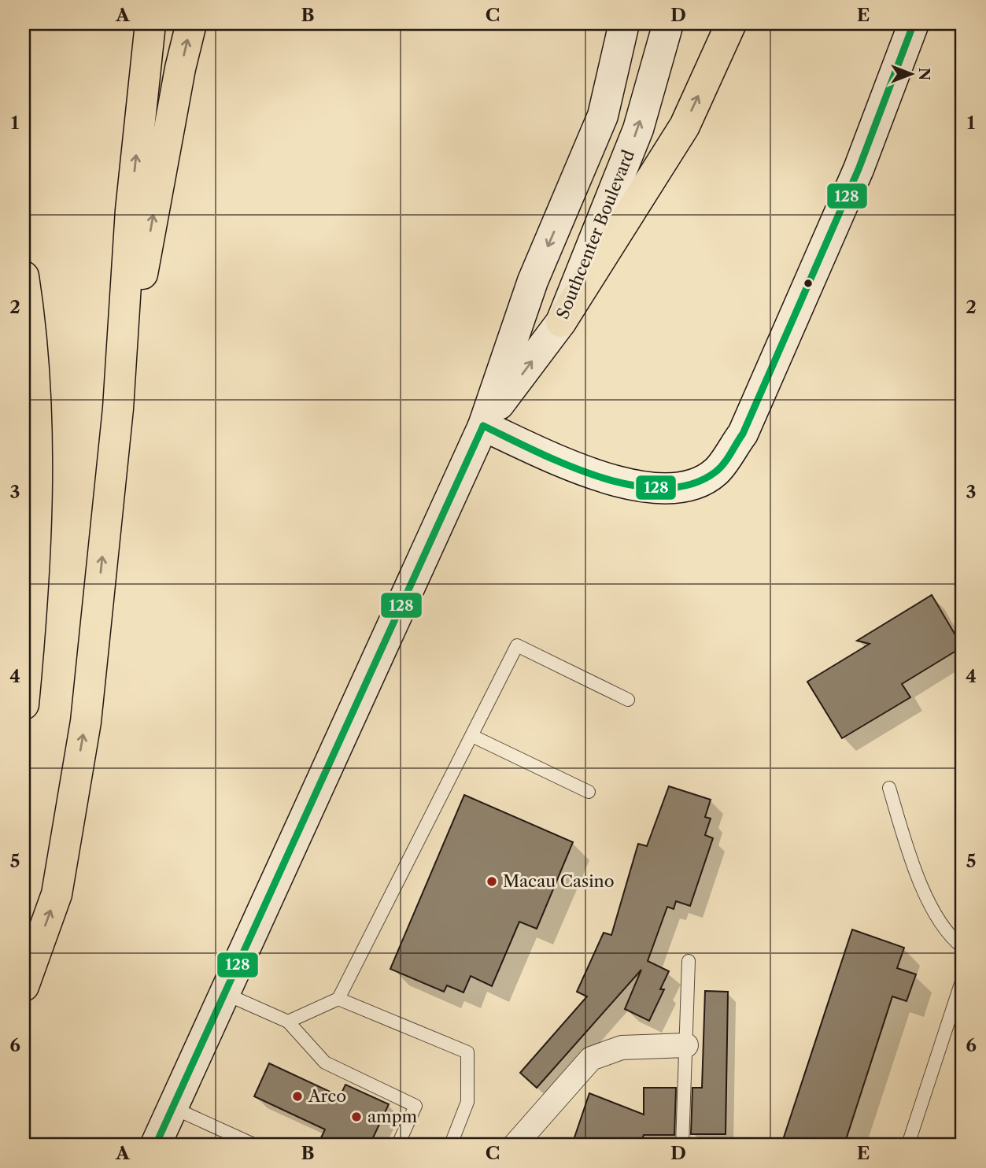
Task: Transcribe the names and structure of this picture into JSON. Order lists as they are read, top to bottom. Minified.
{"streets":{"main road":["Southcenter Boulevard"]},"places":["Macau Casino","Arco","ampm"],"lines":["transit line 128"],"north":"right","grid":{"columns":["A","B","C","D","E"],"rows":["1","2","3","4","5","6"]}}
